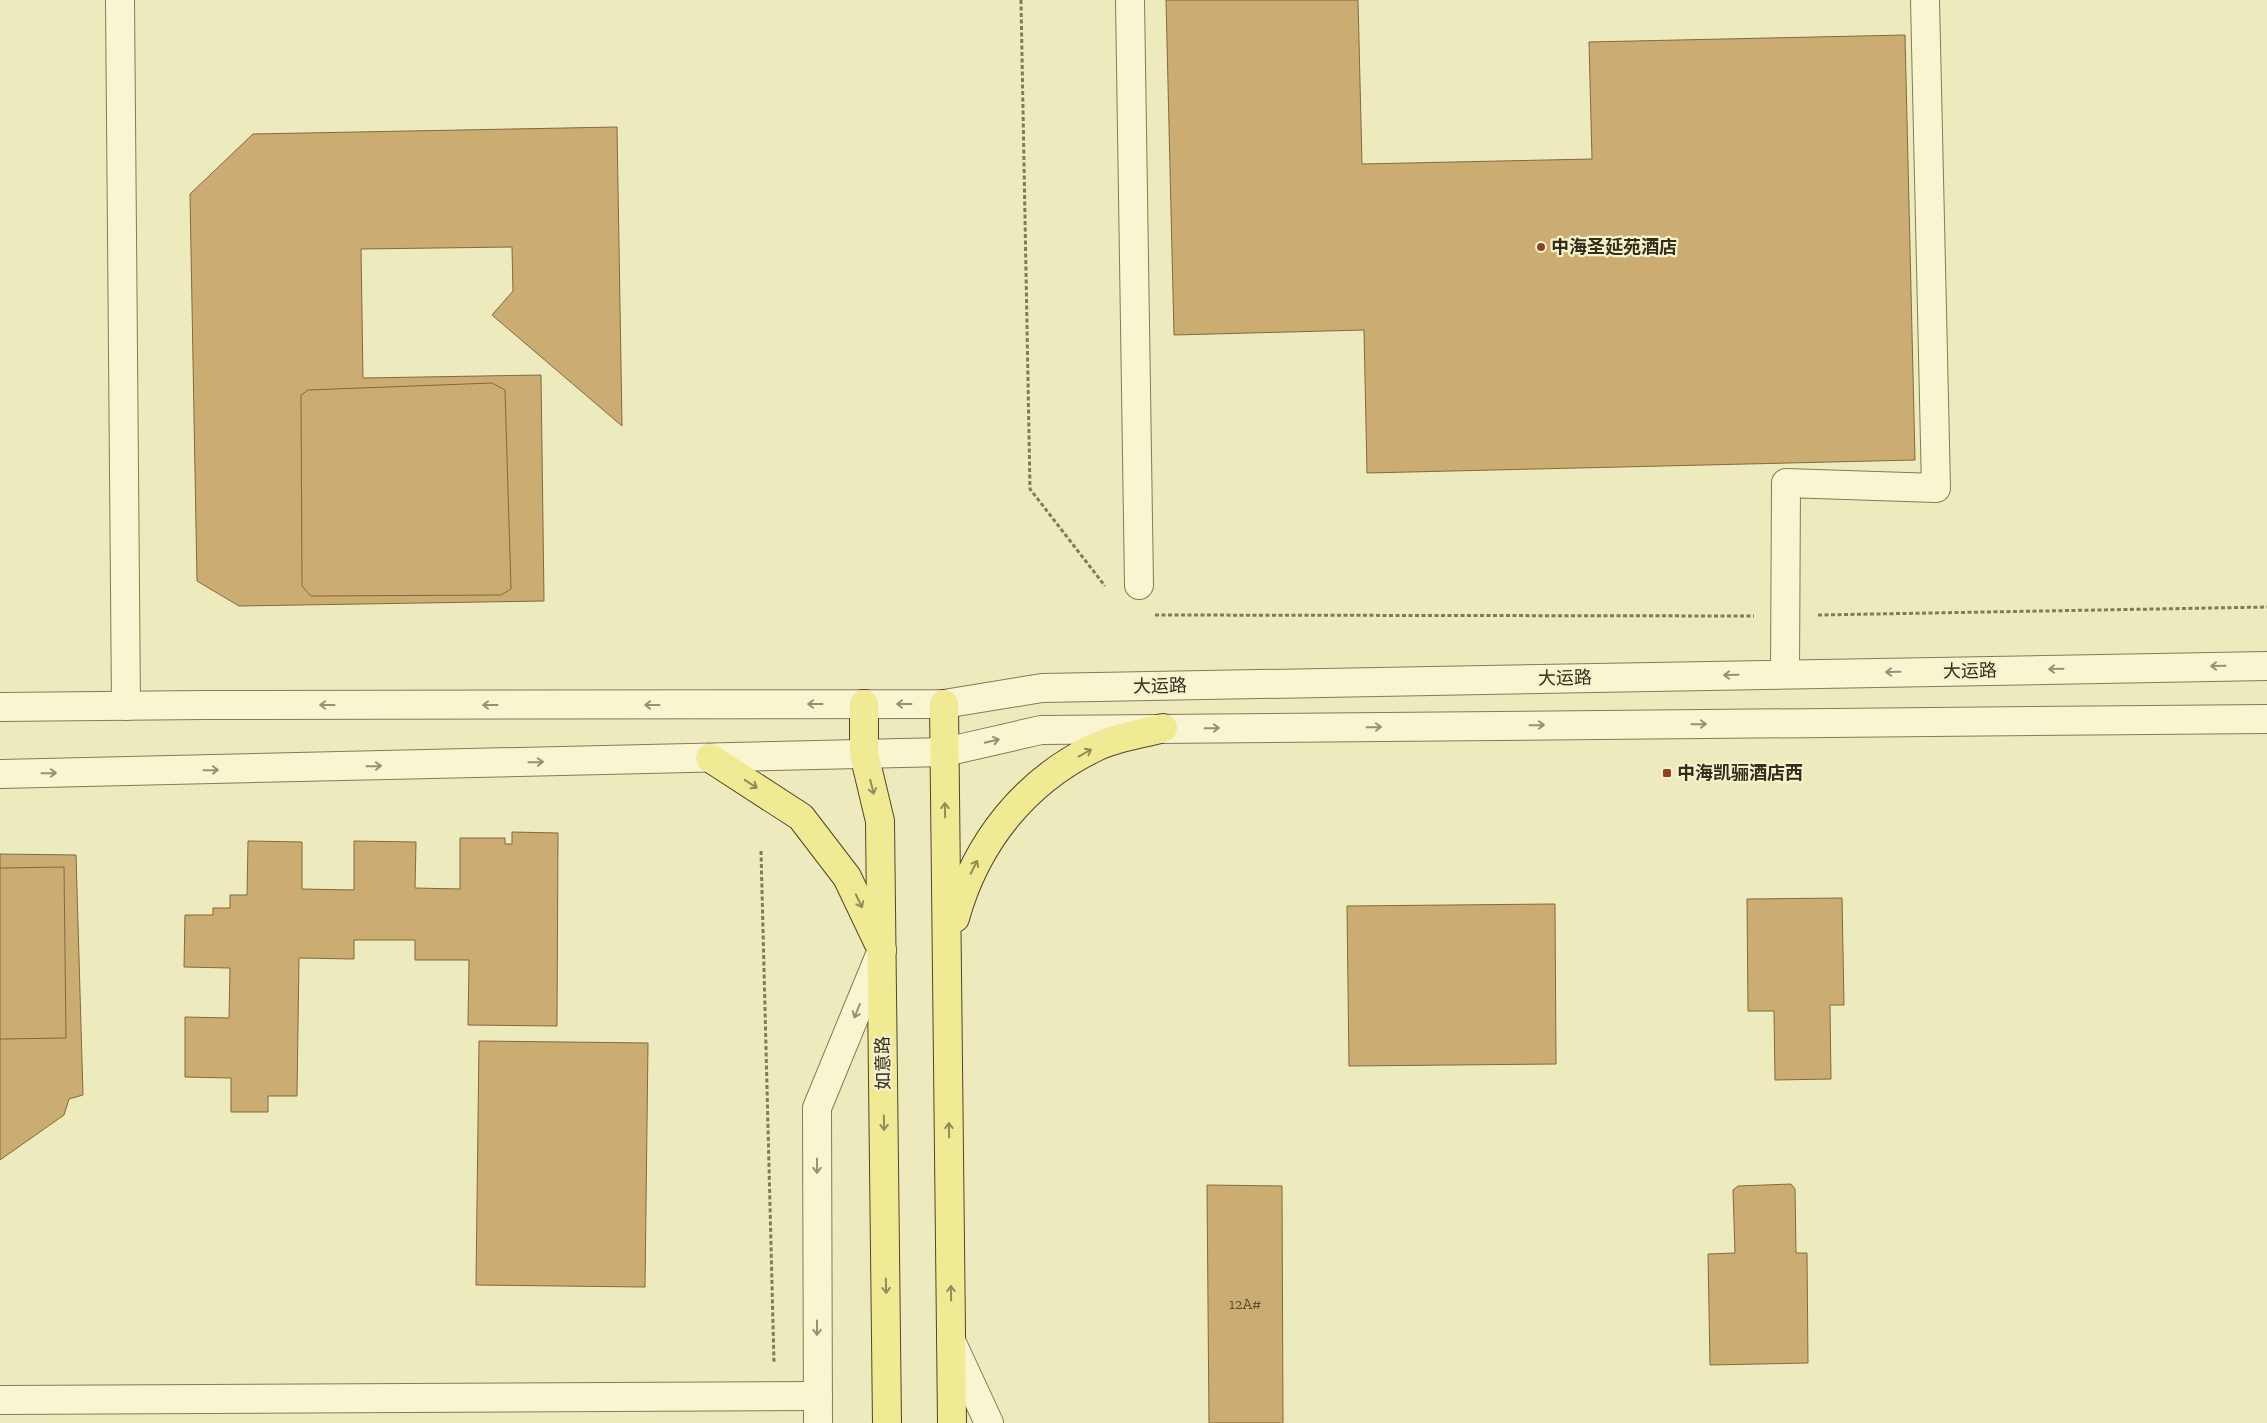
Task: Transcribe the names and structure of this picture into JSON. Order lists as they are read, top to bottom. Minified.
{"streets":{"main road":["如意路"],"street":["大运路"]},"crossings":[["大运路","如意路"]],"places":{"other":["中海圣延苑酒店"],"transit":["中海凯骊酒店西"]},"house_numbers":["12A#"]}
